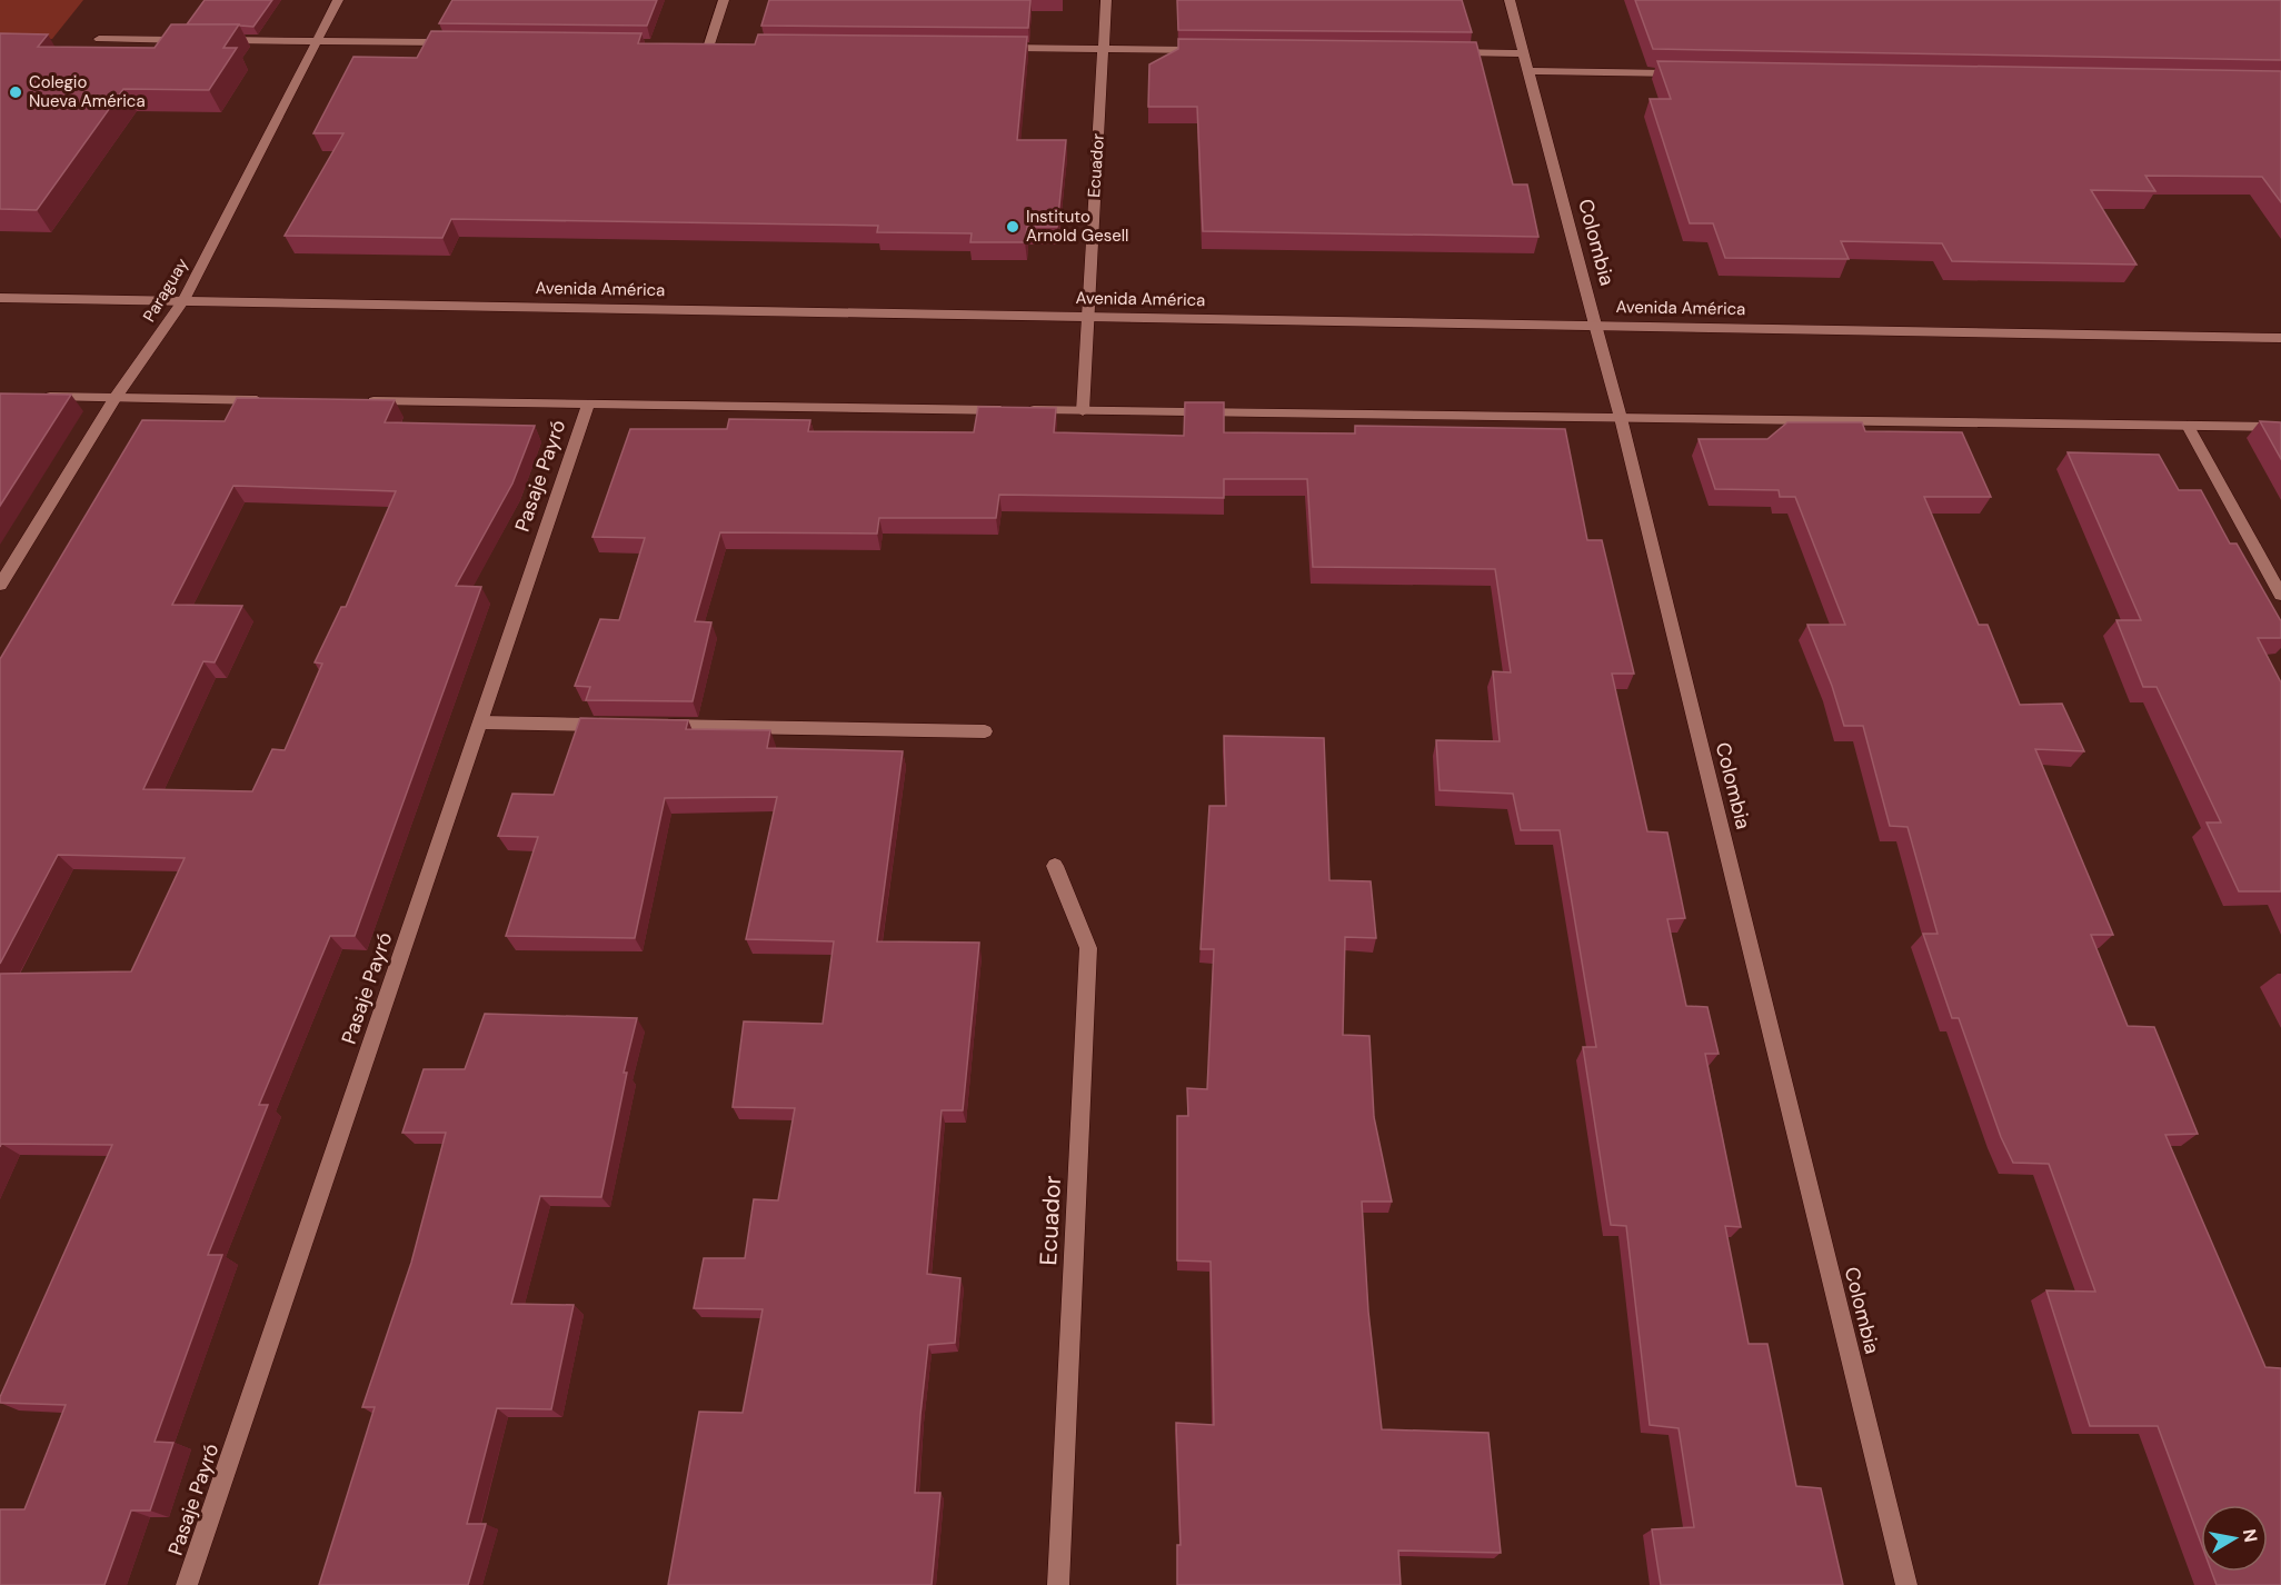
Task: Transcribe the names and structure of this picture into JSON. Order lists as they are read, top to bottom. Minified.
{"streets":{"street":["Ecuador","Colombia","Avenida América","Paraguay","Pasaje Payró"]},"crossings":[["Ecuador","Avenida América"],["Colombia","Avenida América"],["Avenida América","Paraguay"]],"places":["Colegio Nueva América","Instituto Arnold Gesell"],"north":"right"}
